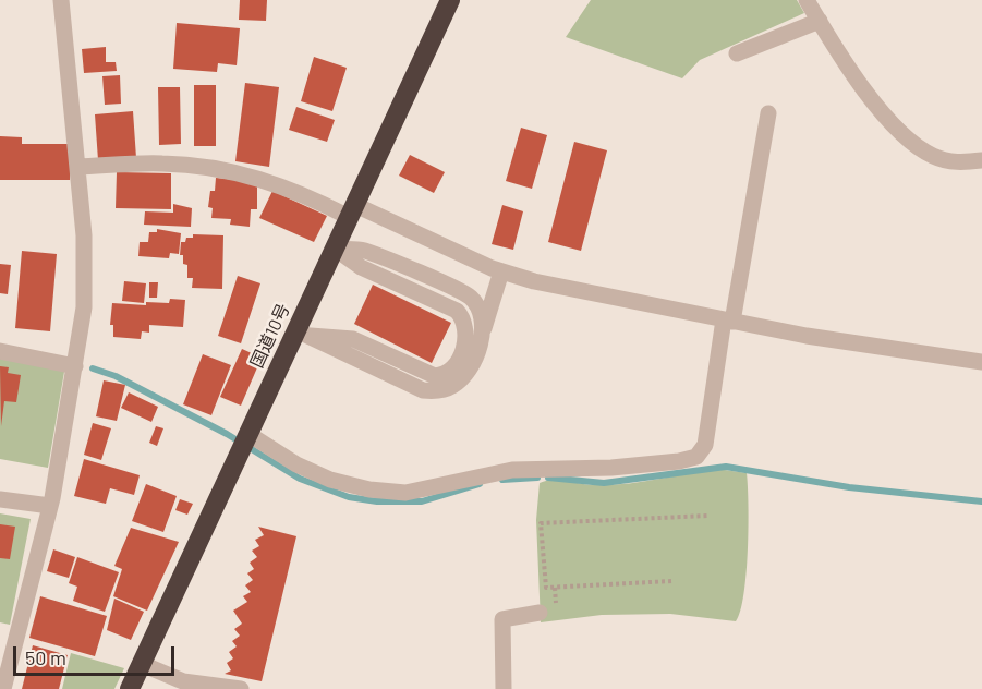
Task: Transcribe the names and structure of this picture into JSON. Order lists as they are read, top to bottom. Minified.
{"streets":{"highway":["国道10号"]},"scale_bar":"50 m"}
